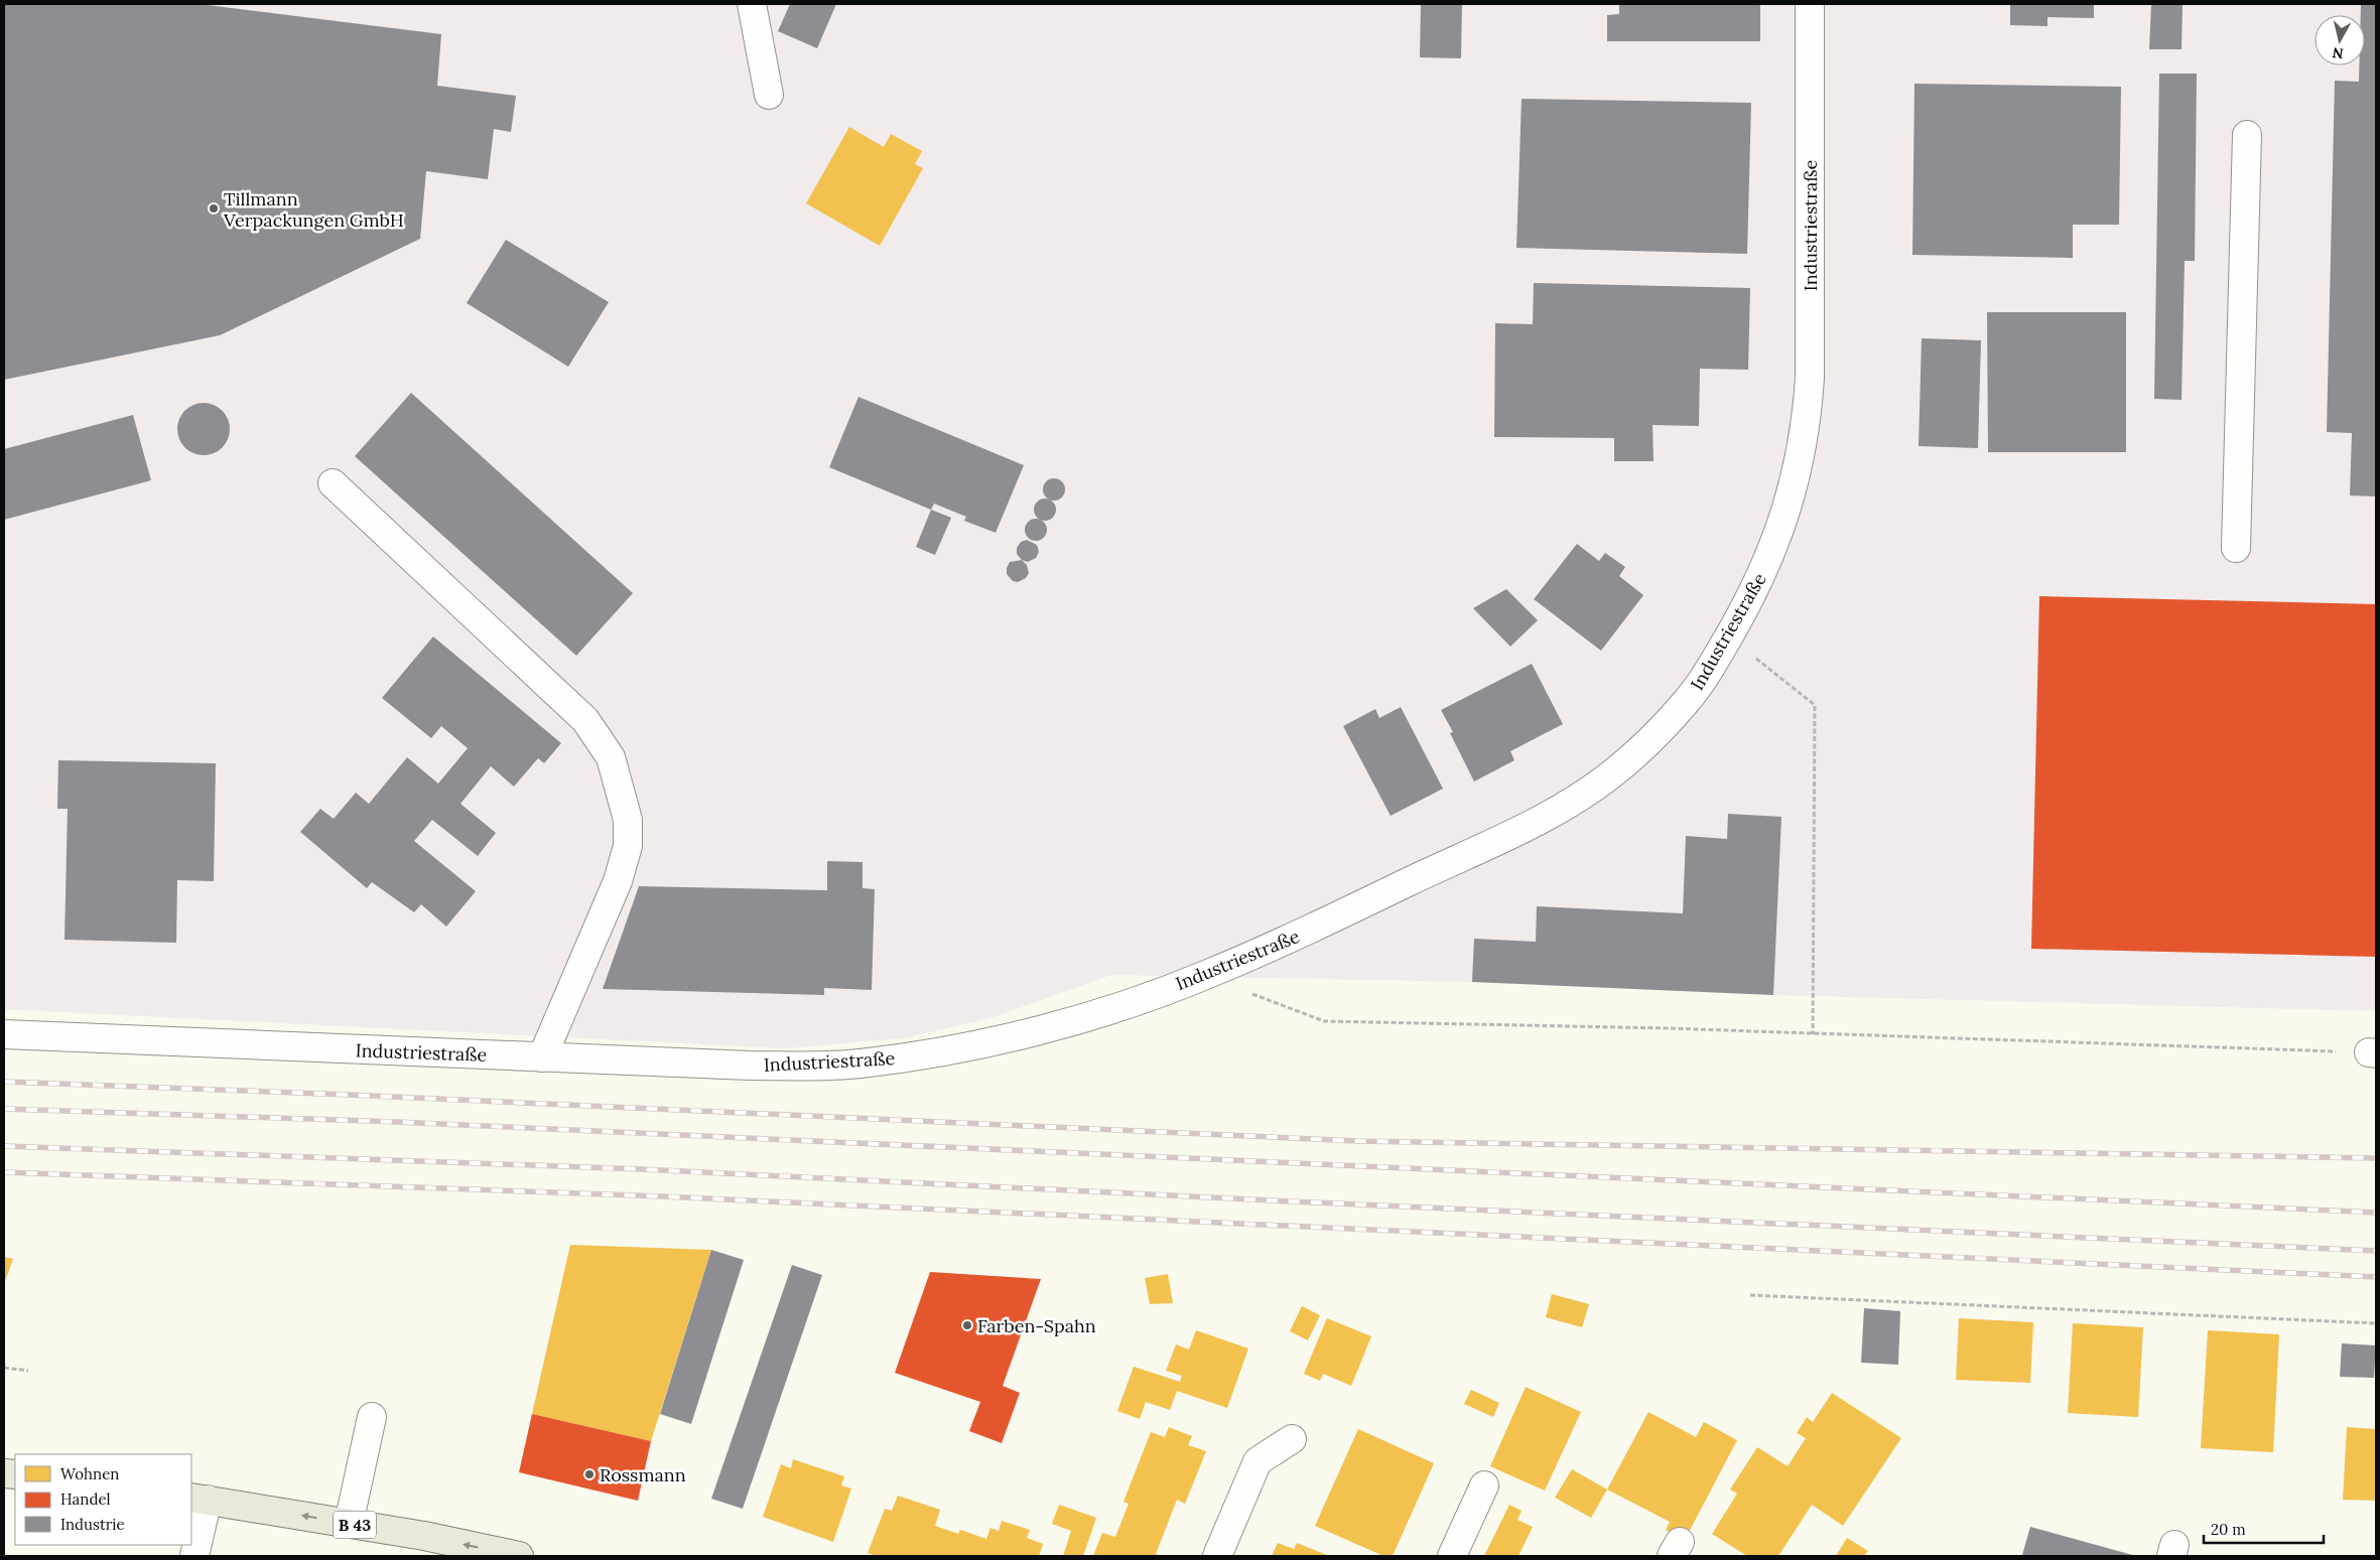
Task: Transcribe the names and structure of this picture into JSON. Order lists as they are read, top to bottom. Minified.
{"streets":{"main road":["B 43"],"street":["Industriestraße"]},"places":["Tillmann Verpackungen GmbH","Farben-Spahn","Rossmann"],"legend":["Wohnen","Handel","Industrie"],"scale_bar":"20 m","north":"bottom"}
